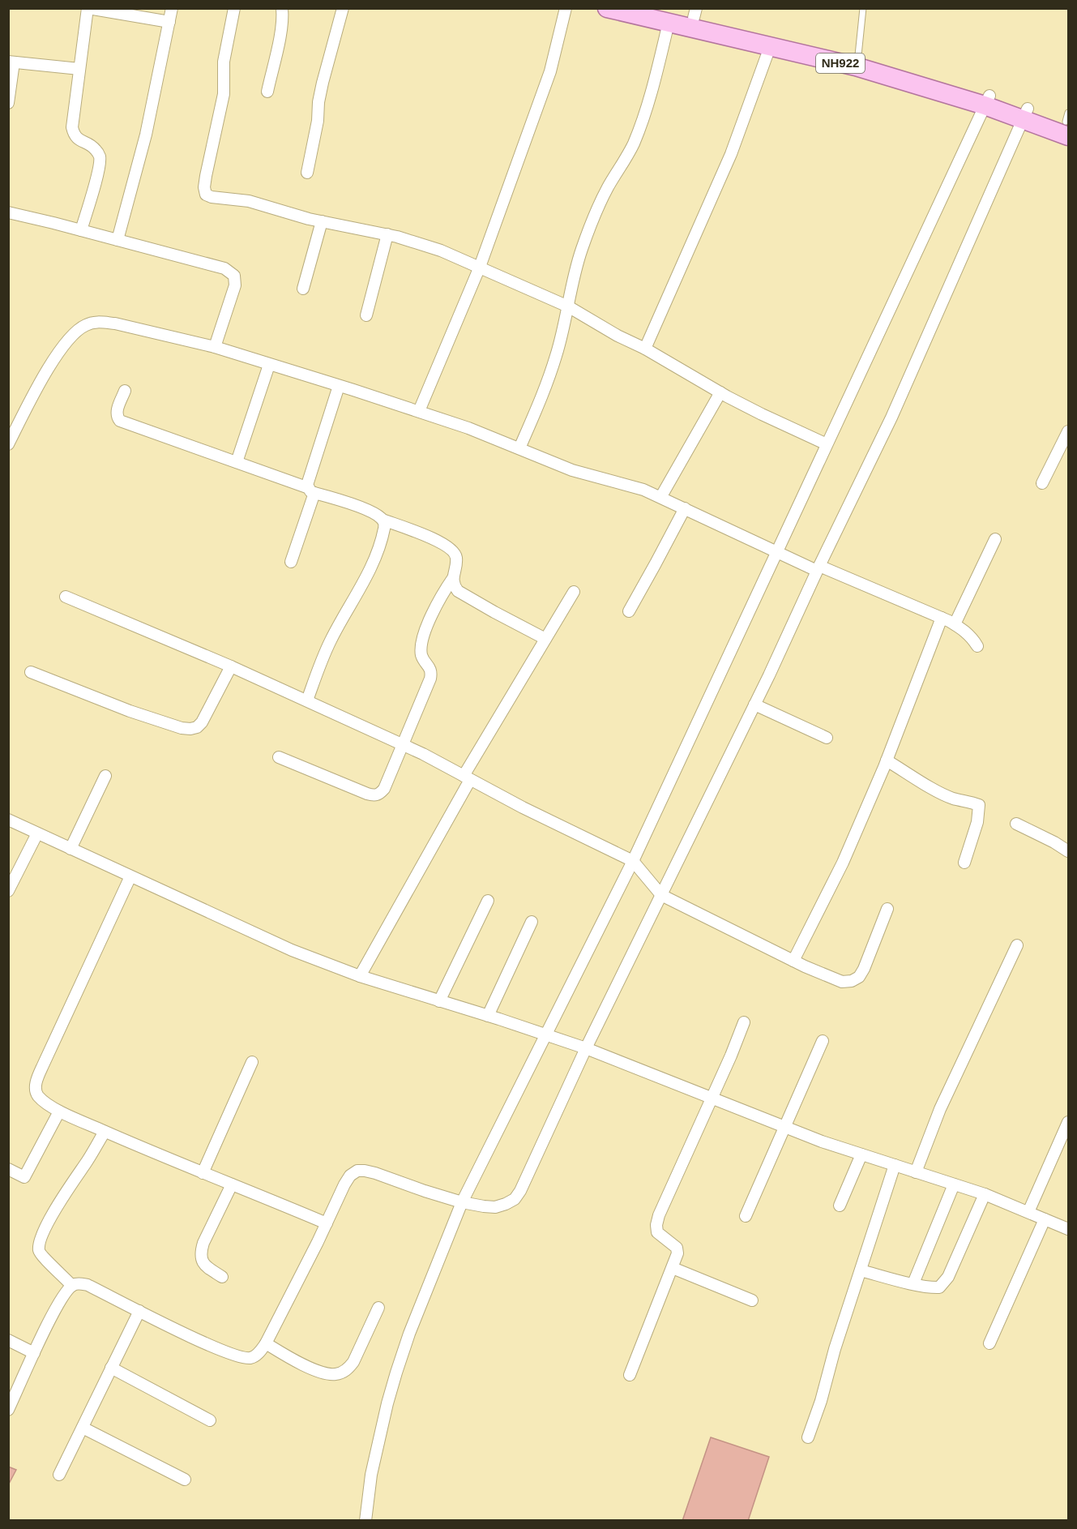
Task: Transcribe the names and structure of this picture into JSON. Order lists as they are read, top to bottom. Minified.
{"streets":{"main road":["NH922"]}}
